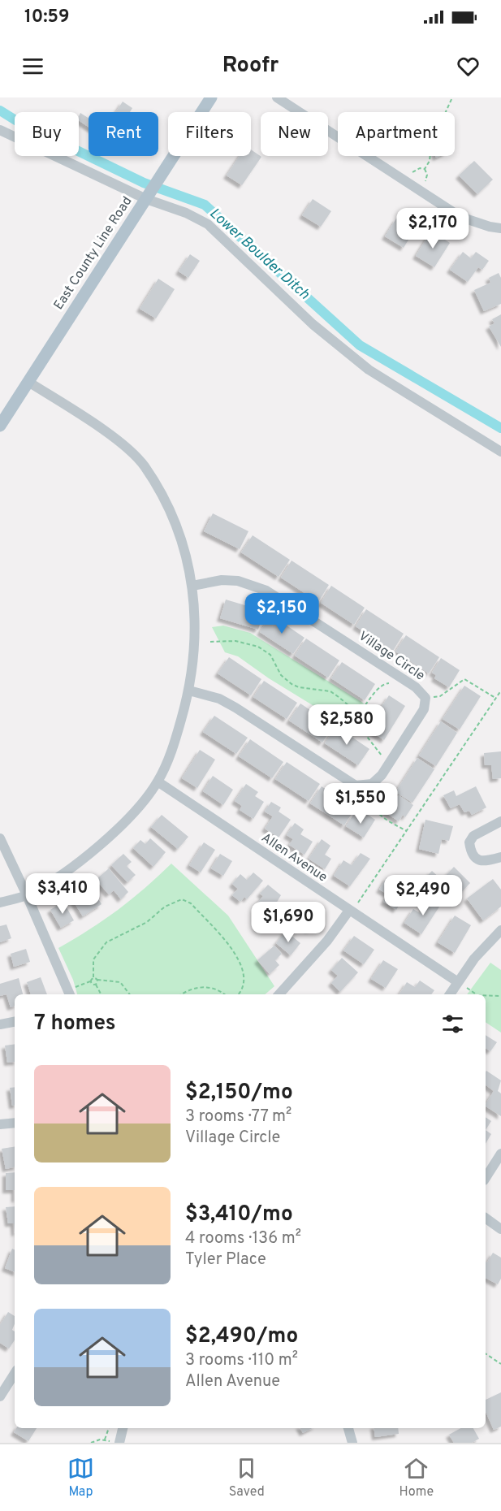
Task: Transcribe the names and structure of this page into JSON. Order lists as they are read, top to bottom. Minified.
{"streets":{"main road":["East County Line Road"],"street":["Village Circle","Allen Avenue"]},"water":["Lower Boulder Ditch"],"page":{"status":"10:59","header":"Roofr","chip":["Buy","Rent","Filters","New","Apartment"],"price":["$2,170","$2,150","$2,580","$1,550","$3,410","$2,490","$1,690"],"heading":"7 homes","list":[{"name":"$2,150/mo","note":"3 rooms · 77 m² · Village Circle"},{"name":"$3,410/mo","note":"4 rooms · 136 m² · Tyler Place"},{"name":"$2,490/mo","note":"3 rooms · 110 m² · Allen Avenue"}],"tabs":["Map","Saved","Home"]}}
